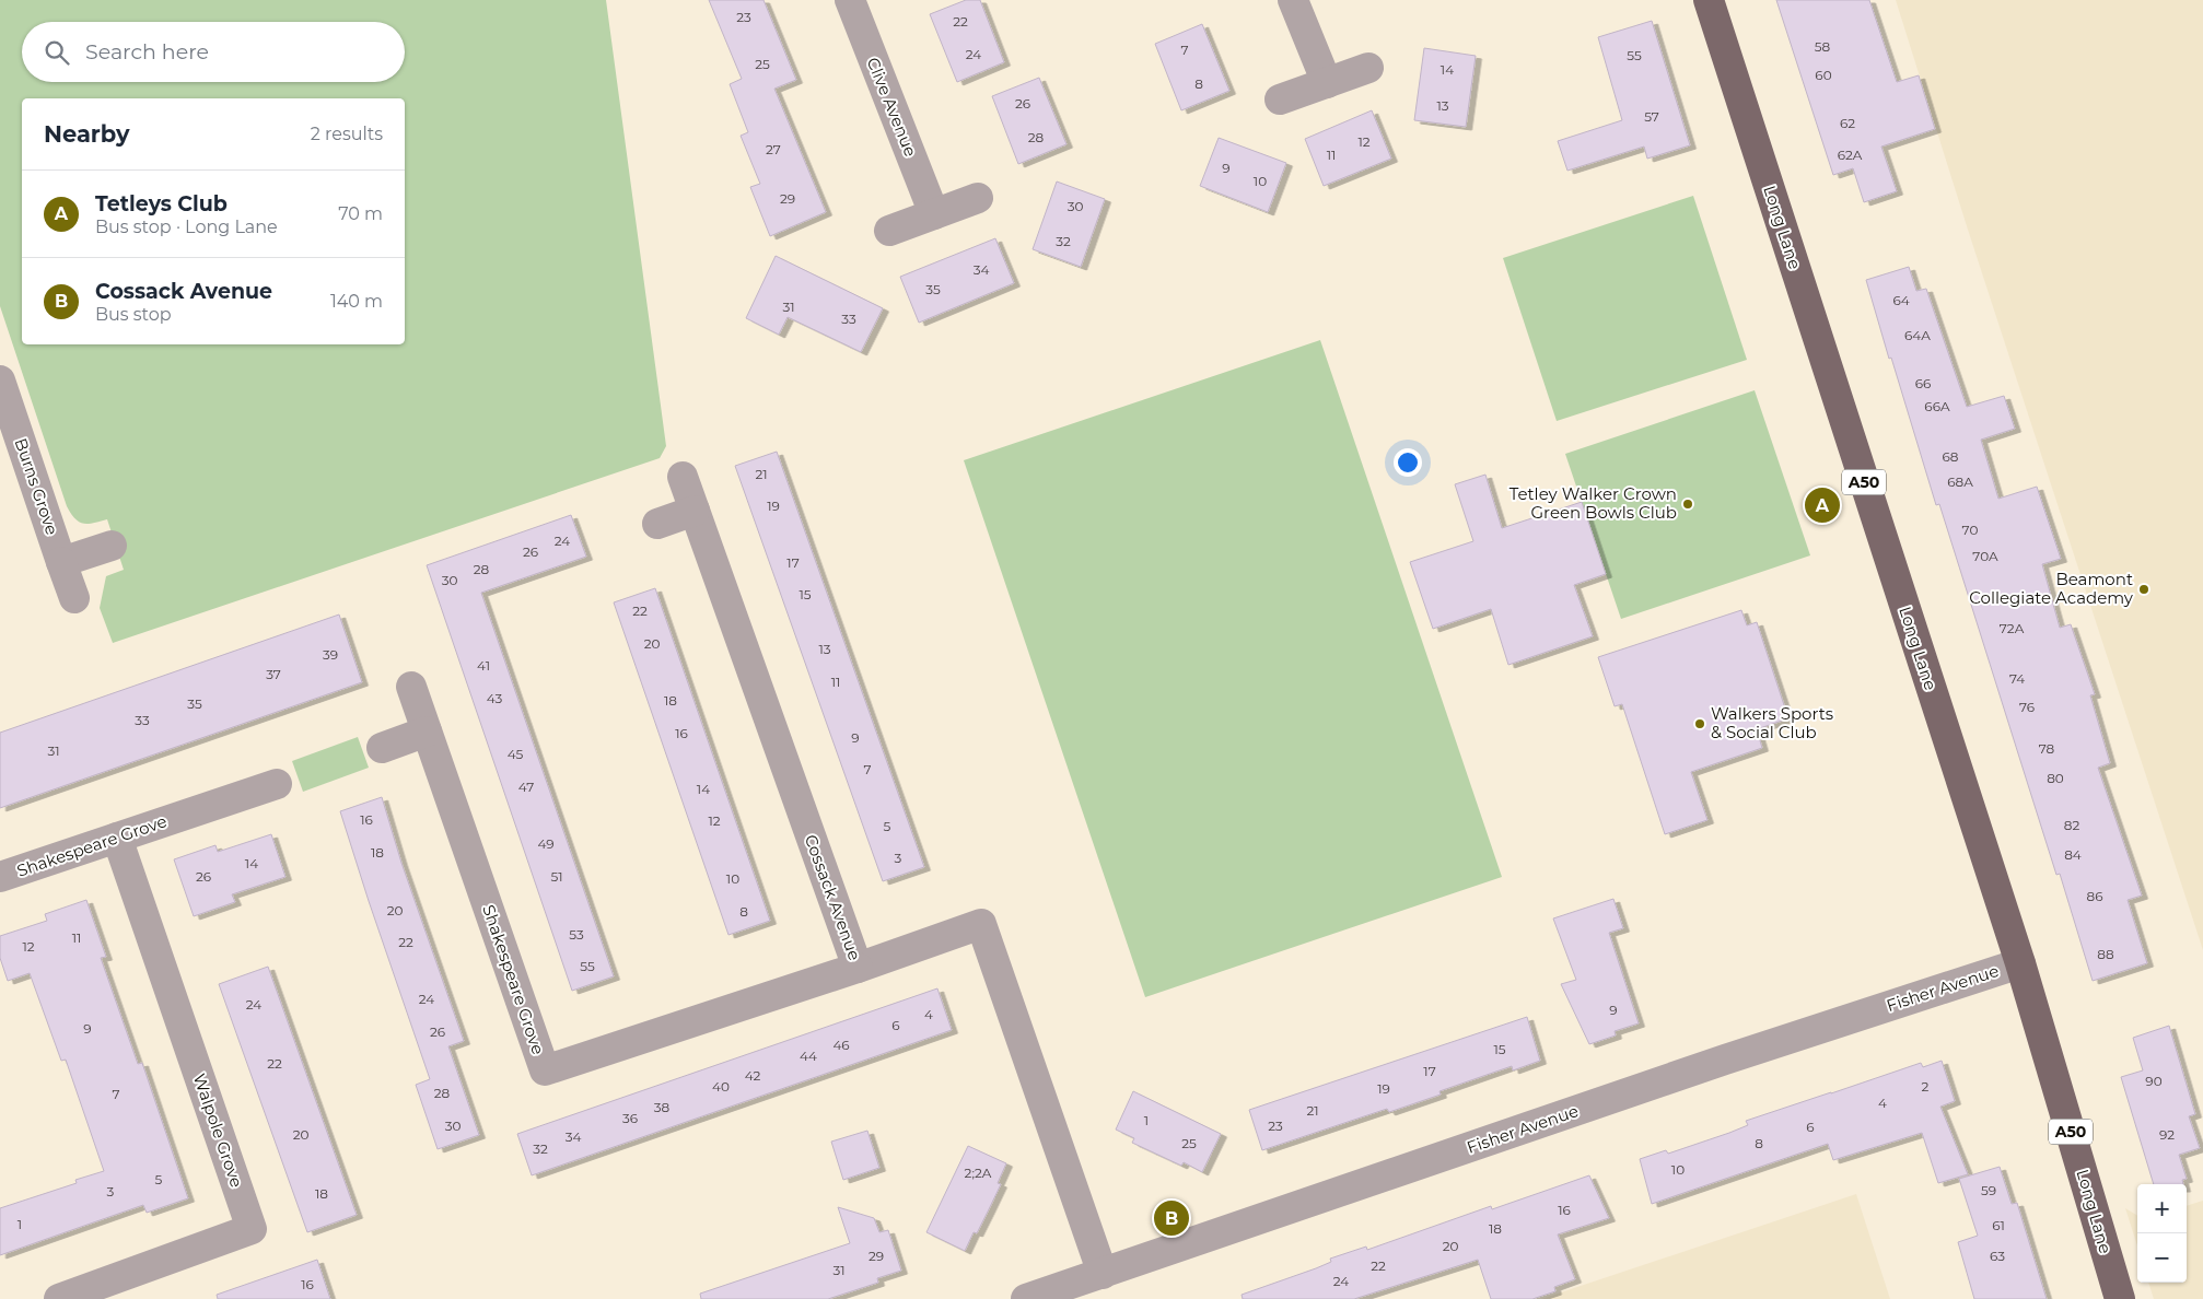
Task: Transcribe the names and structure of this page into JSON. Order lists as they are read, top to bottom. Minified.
{"streets":{"main road":["Long Lane","A50"],"street":["Clive Avenue","Burns Grove","Shakespeare Grove","Cossack Avenue","Fisher Avenue","Walpole Grove"]},"crossings":[["Long Lane","Fisher Avenue"],["Shakespeare Grove","Cossack Avenue"],["Shakespeare Grove","Walpole Grove"],["Cossack Avenue","Fisher Avenue"]],"places":["Tetley Walker Crown Green Bowls Club","Beamont Collegiate Academy","Walkers Sports & Social Club"],"house_numbers":["23","22","58","7","24","55","25","14","60","8","26","13","57","62","28","12","27","11","62A","9","10","29","30","32","34","35","64","31","33","64A","66","66A","68","21","68A","19","70","24","26","70A","17","28","30","15","22","72A","20","13","39","41","37","74","11","43","18","35","76","33","16","9","78","31","45","7","80","47","14","16","12","82","5","49","18","84","3","14","26","51","10","86","20","8","53","11","22","12","88","55","24","24","9","4","6","9","26","46","15","44","22","17","42","90","40","2","19","28","7","4","38","21","36","1","30","23","6","20","92","34","25","8","32","10","2;2A","5","59","3","18","16","1","61","18","20","29","63","22","31","24","16"],"page":{"search":"Search here","heading":["Nearby","2 results"],"list":[{"mark":"A","name":"Tetleys Club","note":"Bus stop · Long Lane","value":"70 m"},{"mark":"B","name":"Cossack Avenue","note":"Bus stop","value":"140 m"}],"pins":["A","B"],"map_buttons":["+","−"]}}
